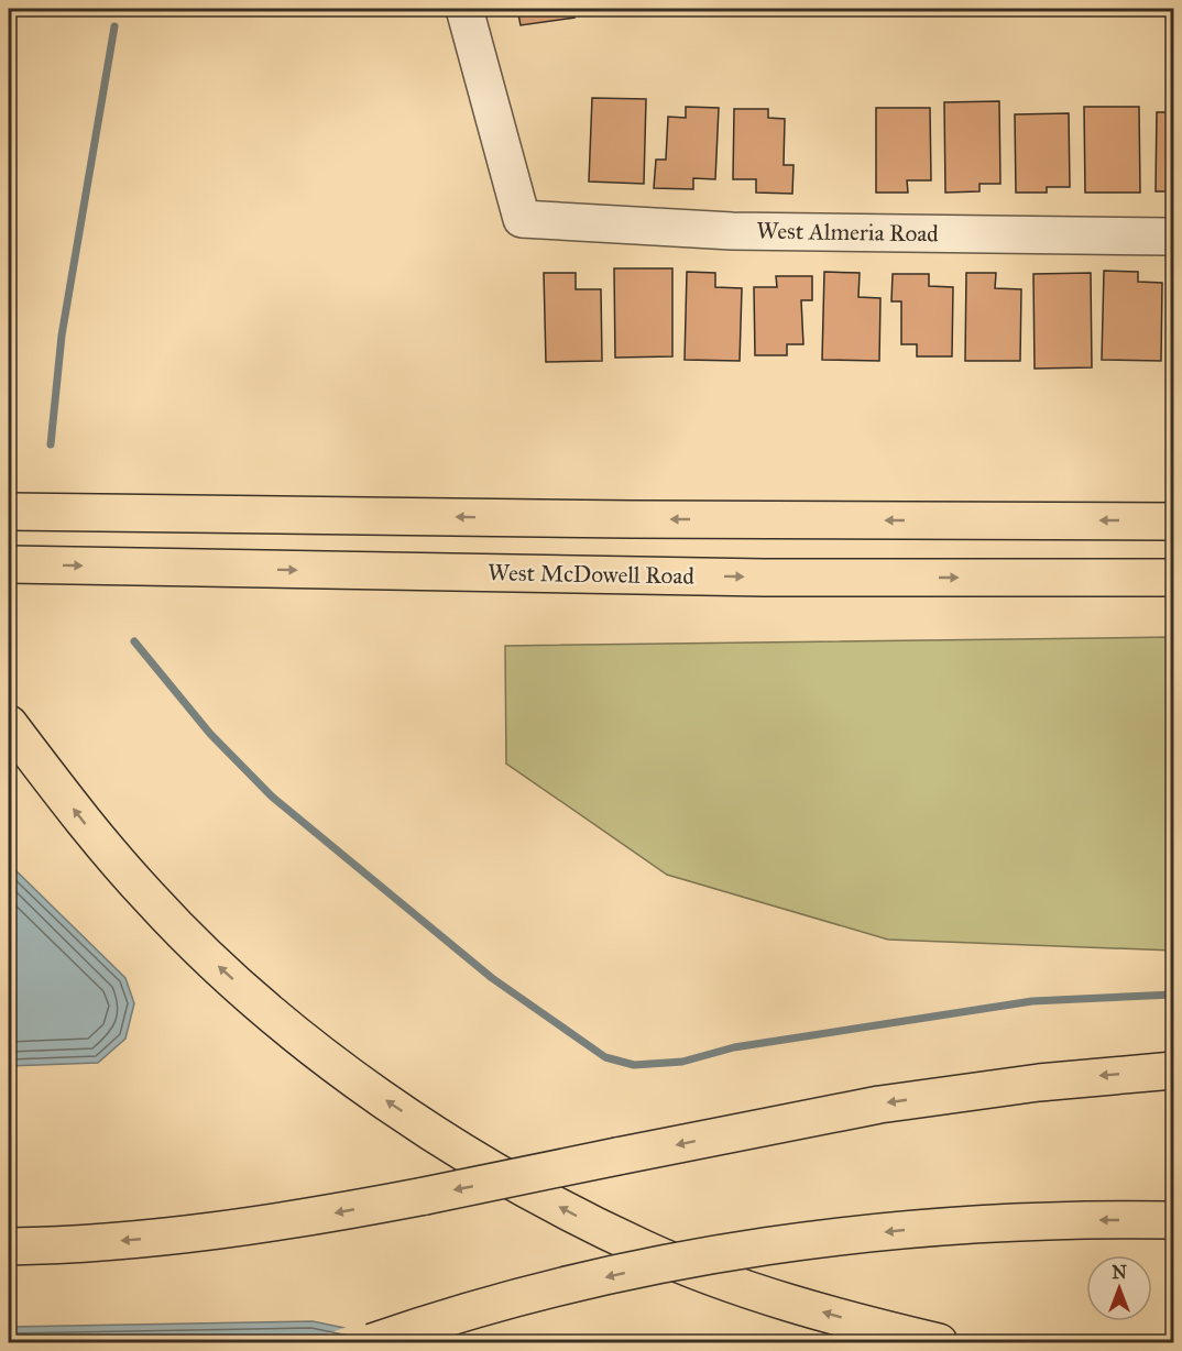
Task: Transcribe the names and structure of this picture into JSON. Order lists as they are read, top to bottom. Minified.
{"streets":{"main road":["West McDowell Road"],"street":["West Almeria Road"]},"north":"top"}
